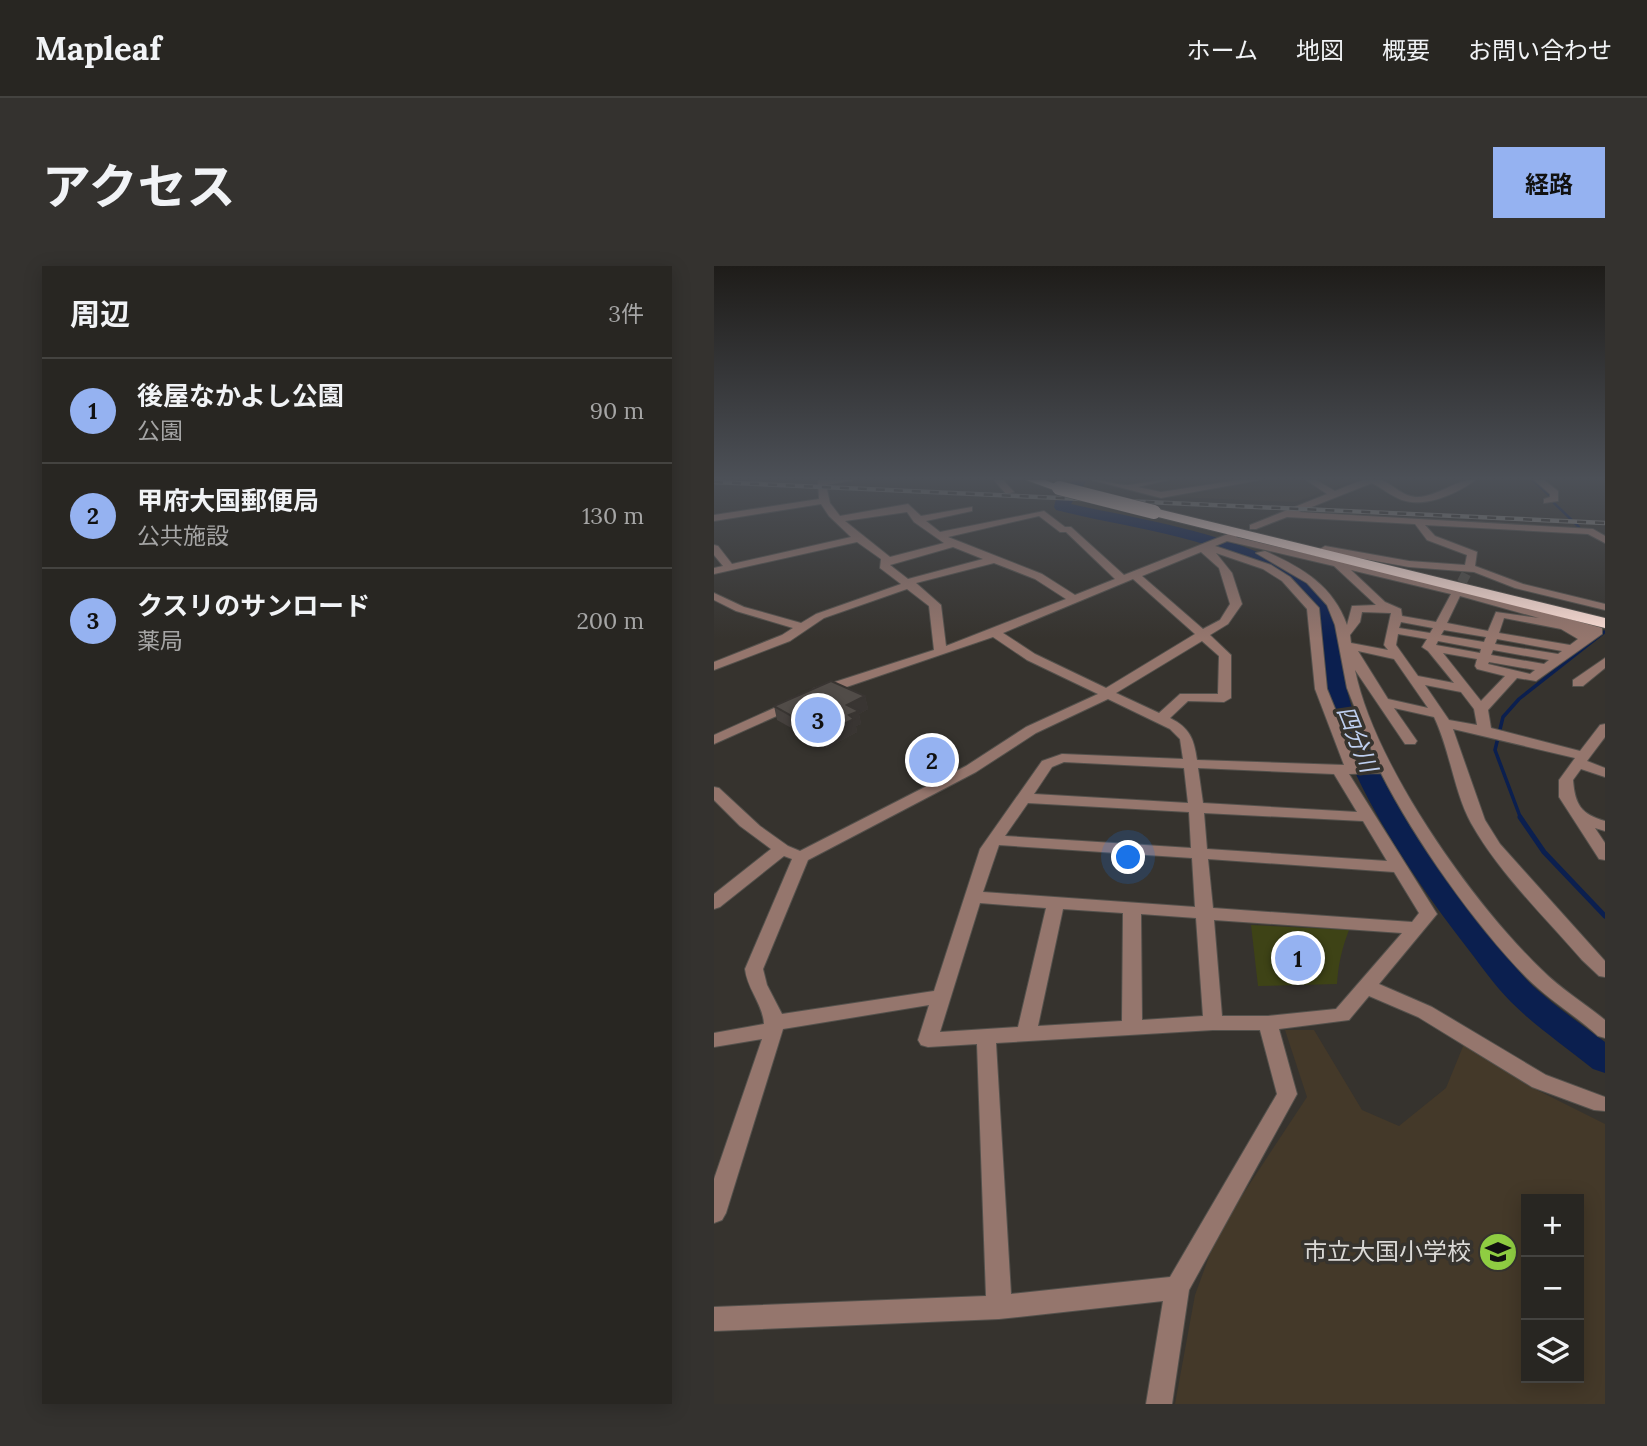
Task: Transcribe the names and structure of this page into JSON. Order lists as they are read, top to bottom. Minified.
{"water":["四分川"],"places":{"school or university":["市立大国小学校"]},"page":{"header":"Mapleaf","nav":["ホーム","地図","概要","お問い合わせ"],"title":"アクセス","buttons":"経路","heading":["周辺","3件"],"list":[{"mark":"1","name":"後屋なかよし公園","note":"公園","value":"90 m"},{"mark":"2","name":"甲府大国郵便局","note":"公共施設","value":"130 m"},{"mark":"3","name":"クスリのサンロード","note":"薬局","value":"200 m"}],"pins":["3","2","1"],"map_buttons":["+","−"]}}
